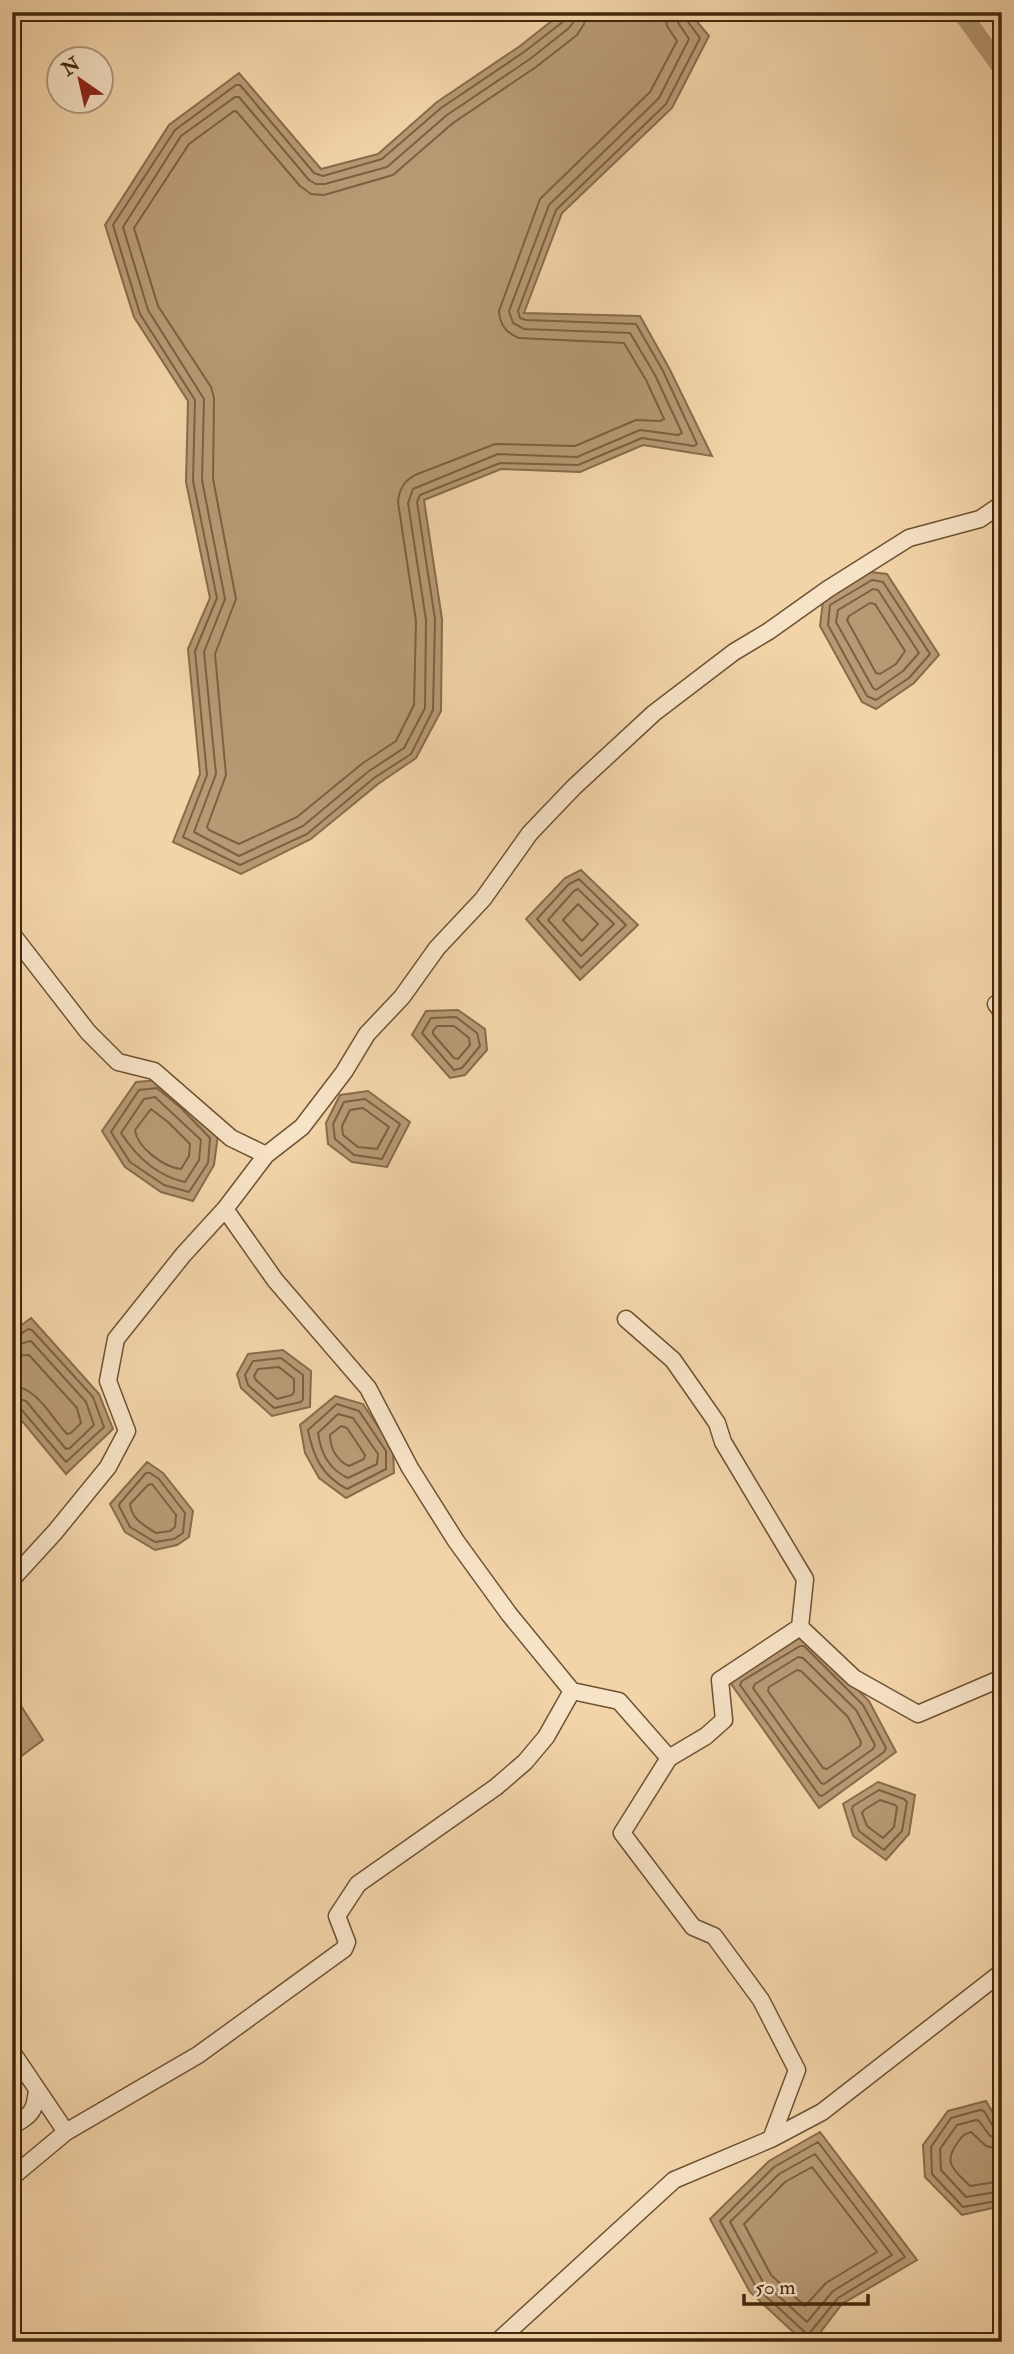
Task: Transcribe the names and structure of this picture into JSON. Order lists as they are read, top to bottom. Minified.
{"scale_bar":"50 m","north":"top left"}
